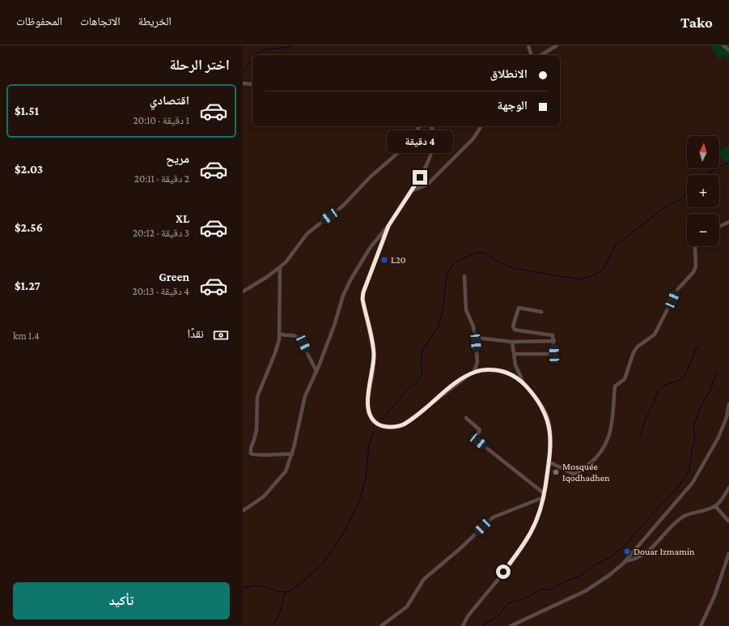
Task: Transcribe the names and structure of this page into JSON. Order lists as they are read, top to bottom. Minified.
{"places":{"transit":["L20","Douar Izmamin"],"other":["Mosquée Iqodhadhen"]},"north":"top","page":{"header":"Tako","nav":["الخريطة","الاتجاهات","المحفوظات"],"heading":"اختر الرحلة","banner":["الانطلاق","الوجهة"],"list":[{"name":"اقتصادي","note":"1 دقيقة · 20:10","value":"$1.51"},{"name":"مريح","note":"2 دقيقة · 20:11","value":"$2.03"},{"name":"XL","note":"3 دقيقة · 20:12","value":"$2.56"},{"name":"Green","note":"4 دقيقة · 20:13","value":"$1.27"}],"bubble":"4 دقيقة","map_buttons":["+","−"],"pay":["نقدًا","1.4 km"],"buttons":"تأكيد"}}
